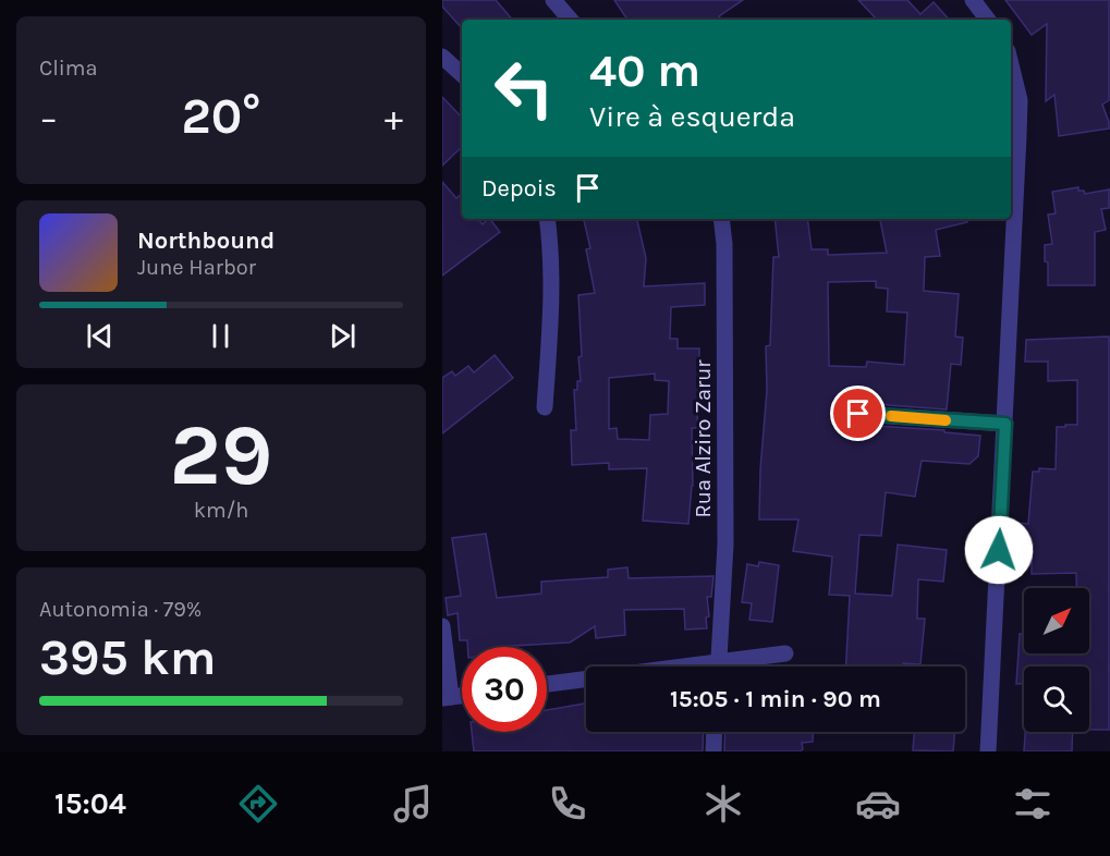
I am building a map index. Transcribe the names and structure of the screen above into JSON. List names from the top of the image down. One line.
{"streets":{"street":["Rua Alziro Zarur"]},"north":"top right","page":{"tile":["Clima",["29","km/h"],["Autonomia · 79%","395 km"]],"turn":["40 m","Vire à esquerda"],"heat":["−","20°","+"],"then":"Depois","song":["Northbound","June Harbor"],"limit":"30","trip":"15:05 · 1 min · 90 m","tabs":"15:04"}}
